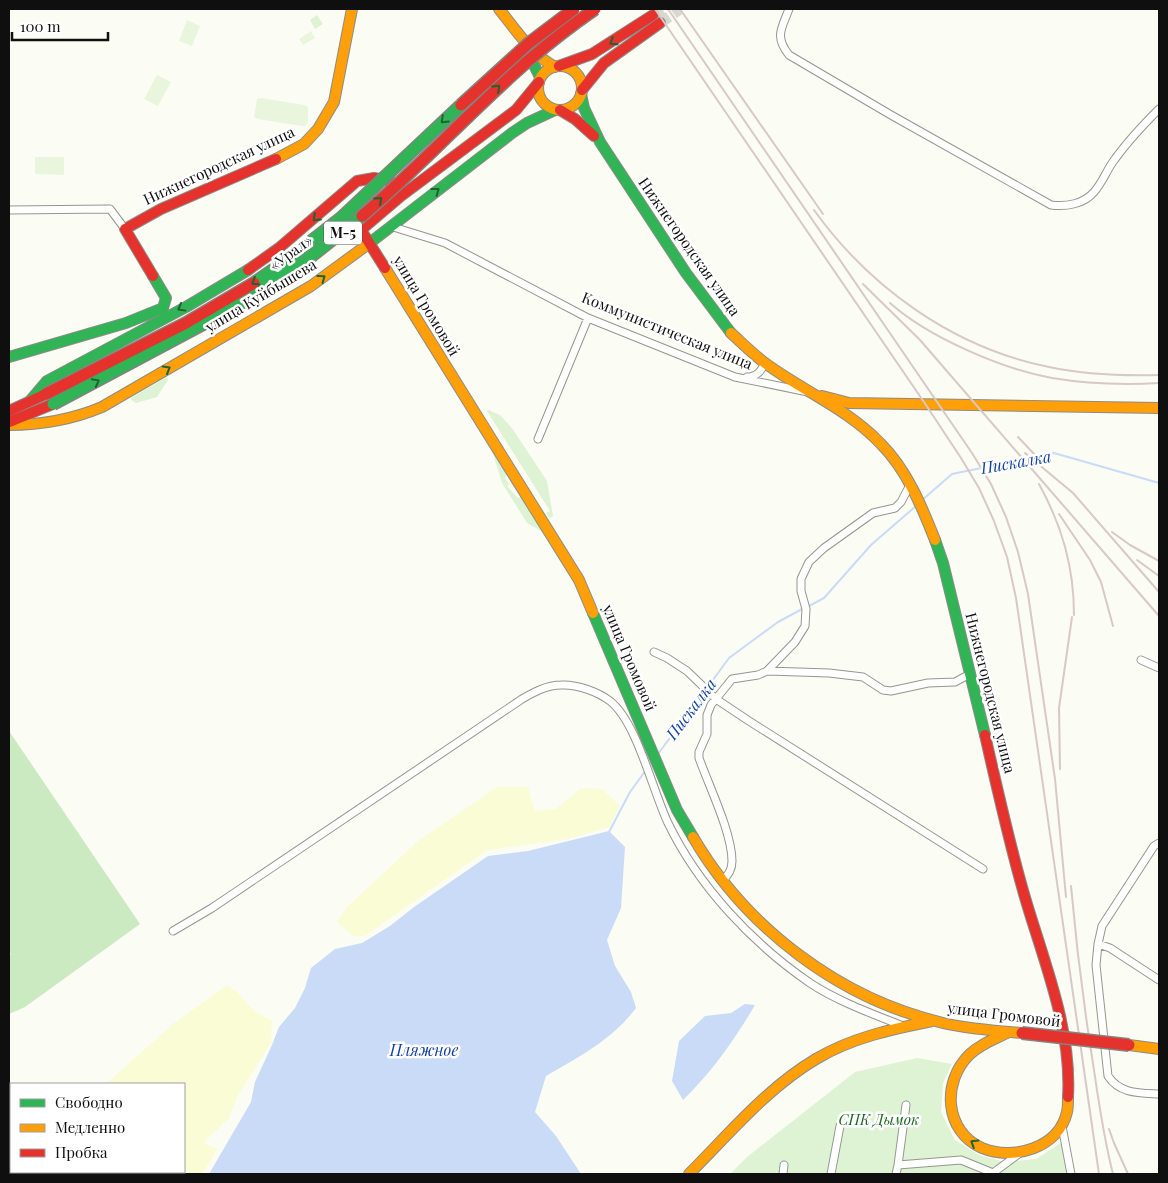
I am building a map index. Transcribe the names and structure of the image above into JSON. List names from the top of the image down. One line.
{"streets":{"main road":["Нижнегородская улица","М-5","«Урал»","улица Куйбышева","улица Громовой","Коммунистическая улица"]},"crossings":[["Нижнегородская улица","улица Куйбышева"],["Нижнегородская улица","улица Громовой"],["Нижнегородская улица","Коммунистическая улица"],["М-5","«Урал»"],["М-5","улица Куйбышева"],["«Урал»","улица Куйбышева"],["улица Куйбышева","улица Громовой"],["улица Куйбышева","Коммунистическая улица"]],"water":["Пискалка","Пляжное"],"parks":["СПК Дымок"],"legend":["Свободно","Медленно","Пробка"],"scale_bar":"100 m"}
